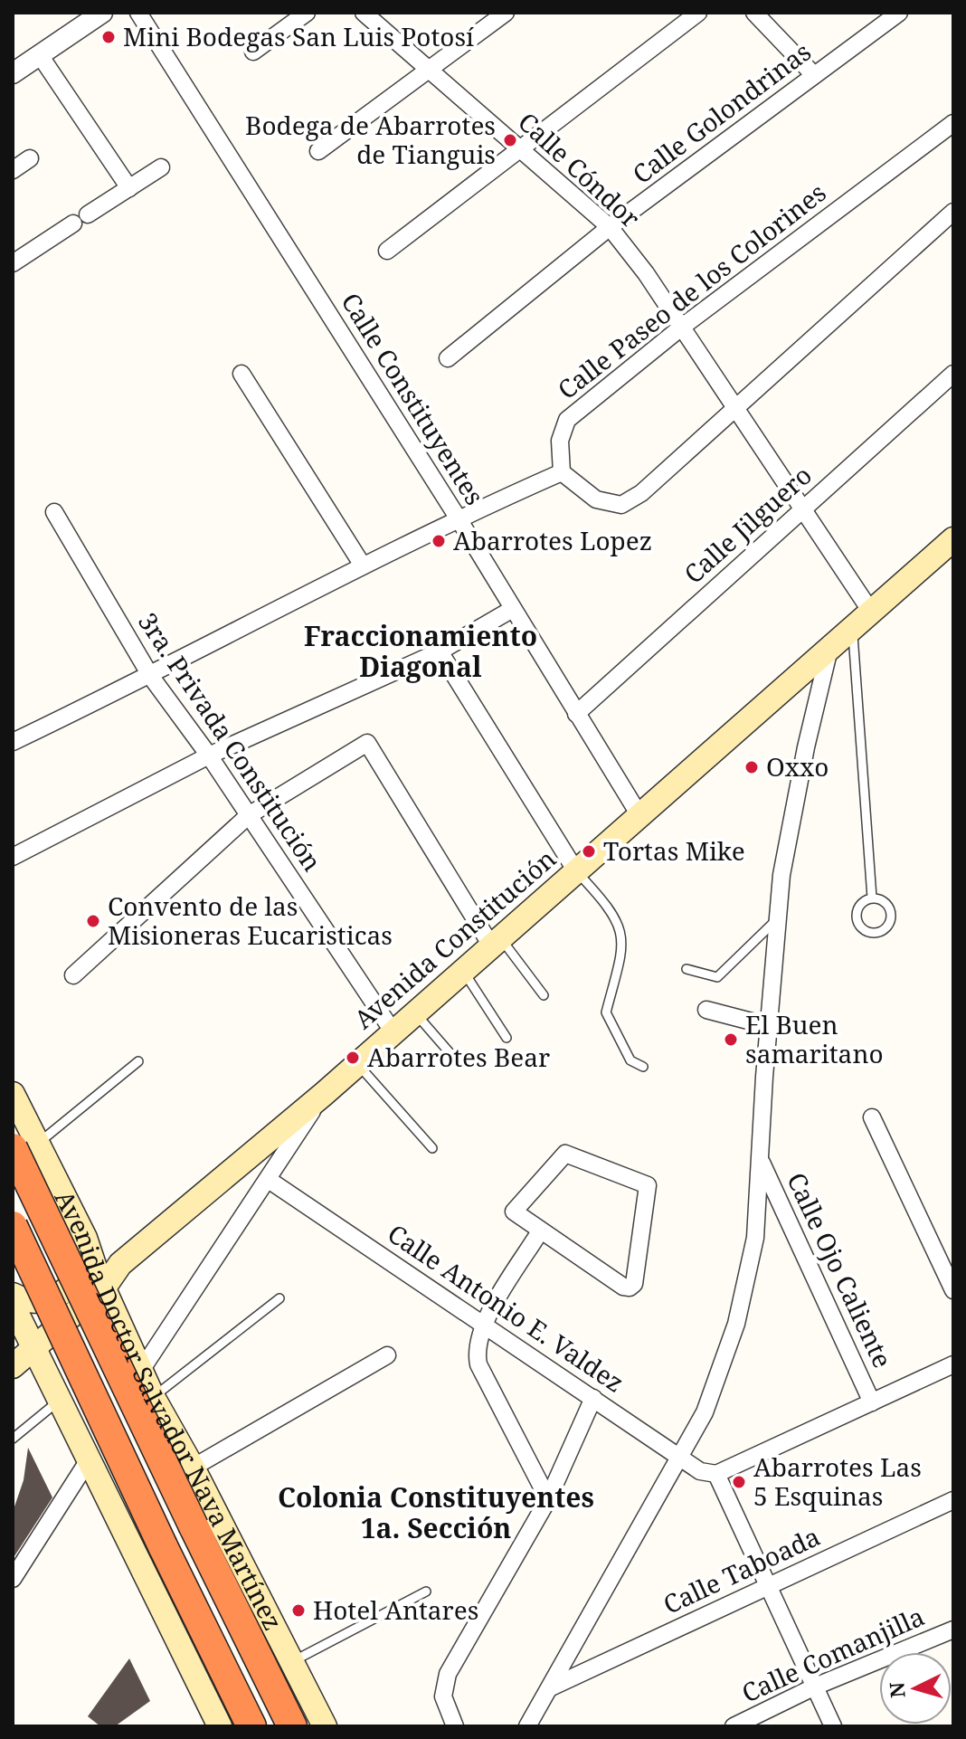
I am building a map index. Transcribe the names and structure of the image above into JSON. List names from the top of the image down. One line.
{"streets":{"highway":["Avenida Doctor Salvador Nava Martínez"],"main road":["Avenida Constitución"],"street":["Calle Golondrinas","Calle Cóndor","Calle Paseo de los Colorines","Calle Constituyentes","Calle Jilguero","3ra. Privada Constitución","Calle Ojo Caliente","Calle Antonio E. Valdez","Calle Taboada","Calle Comanjilla"]},"crossings":[["Calle Golondrinas","Calle Cóndor"],["Calle Cóndor","Calle Paseo de los Colorines"],["Calle Cóndor","Calle Jilguero"],["Calle Cóndor","Avenida Constitución"],["Calle Constituyentes","Calle Jilguero"],["Calle Constituyentes","Avenida Constitución"],["3ra. Privada Constitución","Avenida Constitución"],["Avenida Constitución","Avenida Doctor Salvador Nava Martínez"]],"districts":["Fraccionamiento Diagonal","Colonia Constituyentes 1a. Sección"],"places":["Mini Bodegas San Luis Potosí","Bodega de Abarrotes de Tianguis","Abarrotes Lopez","Oxxo","Tortas Mike","Convento de las Misioneras Eucaristicas","El Buen samaritano","Abarrotes Bear","Abarrotes Las 5 Esquinas","Hotel Antares"],"north":"left"}
